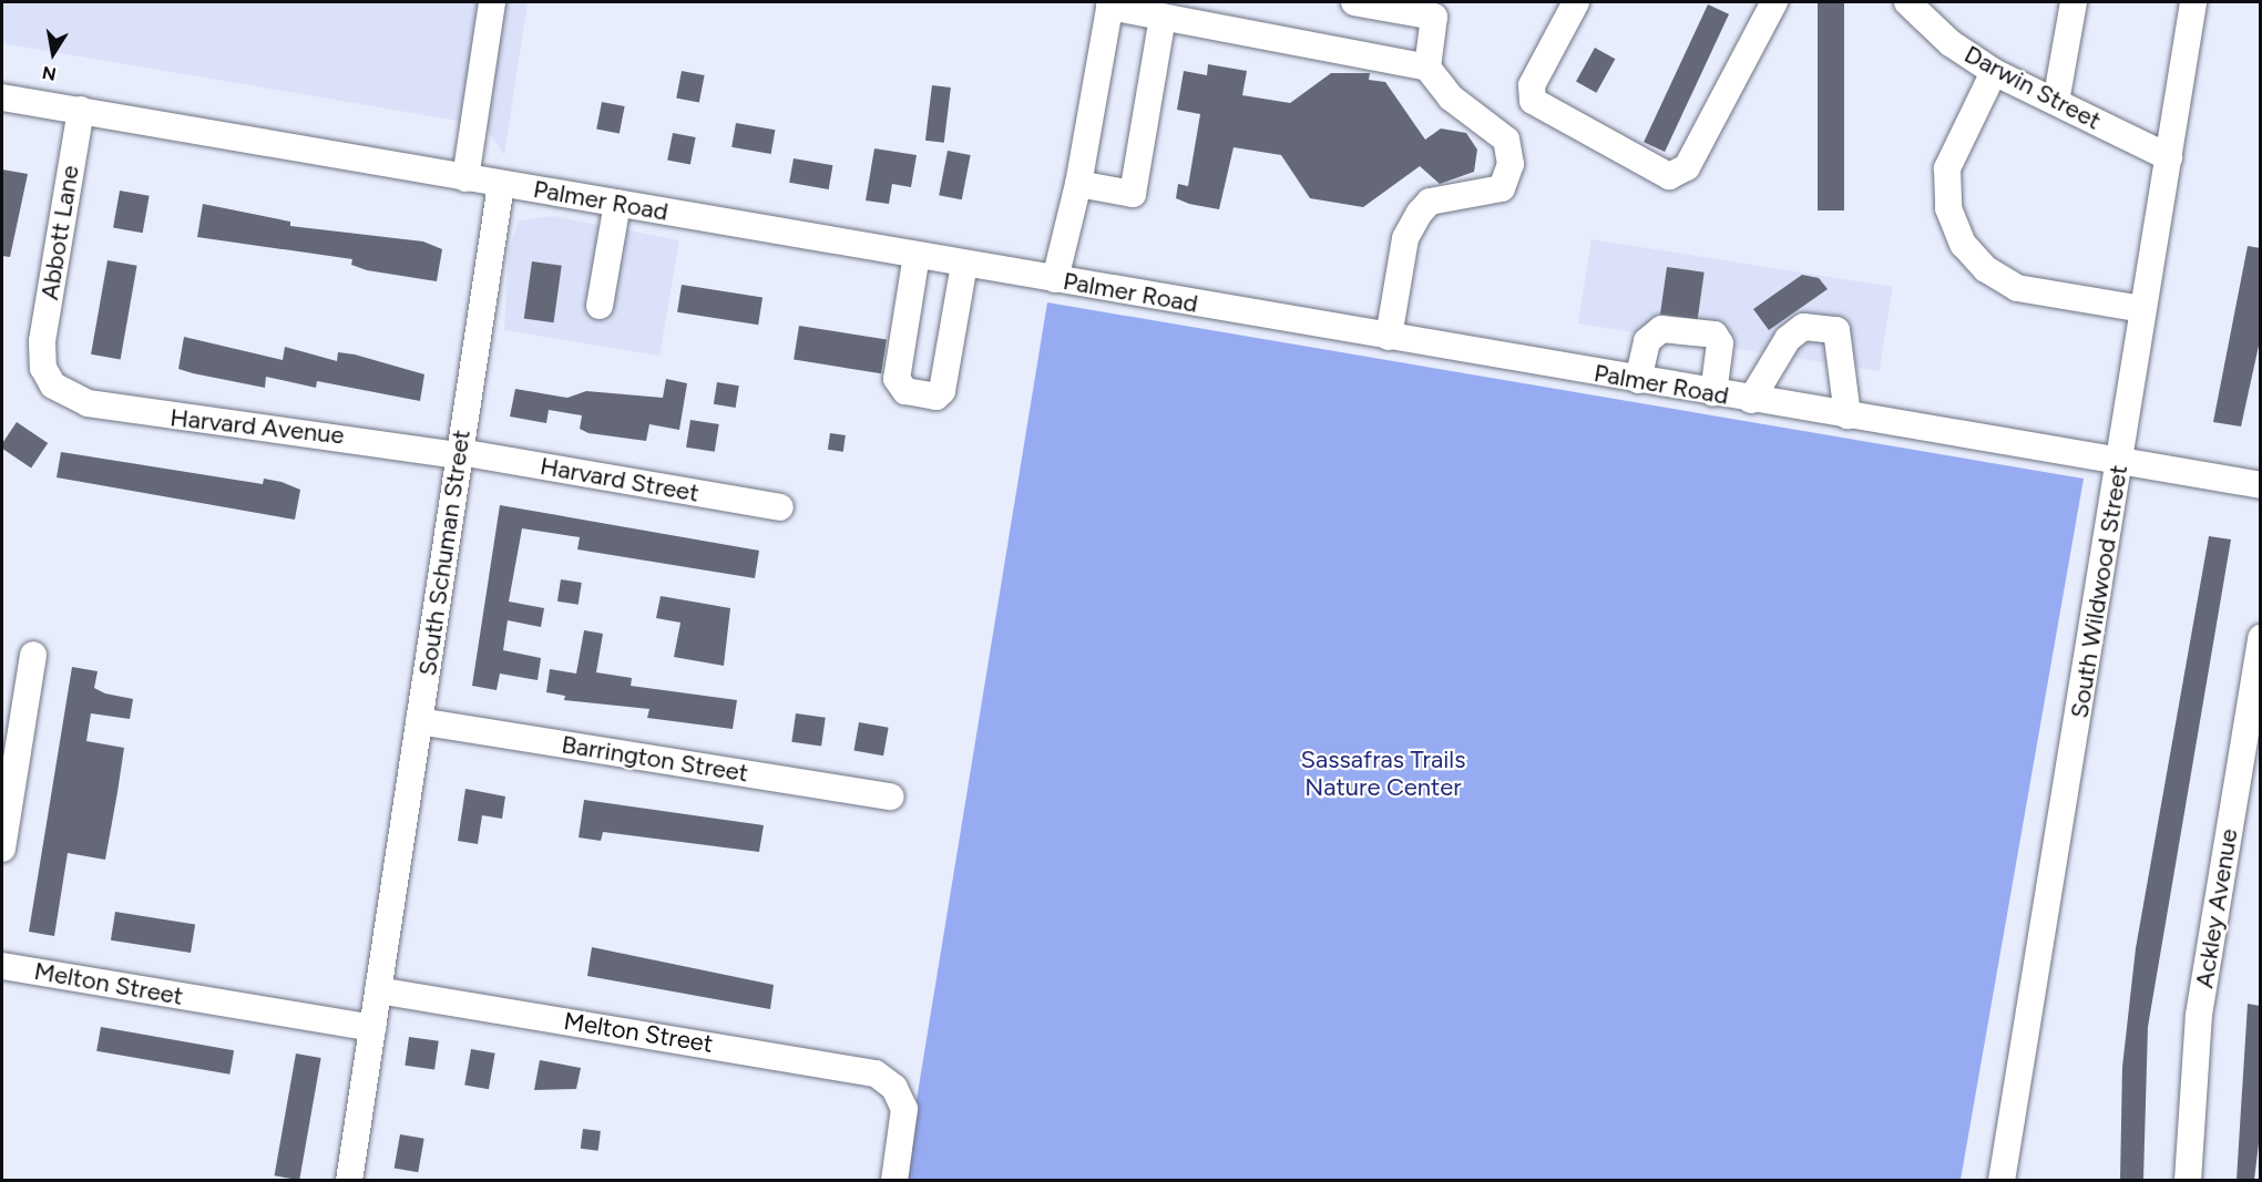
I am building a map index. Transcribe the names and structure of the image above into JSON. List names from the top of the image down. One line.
{"streets":{"street":["Darwin Street","Palmer Road","Abbott Lane","Harvard Avenue","Harvard Street","South Schuman Street","South Wildwood Street","Barrington Street","Ackley Avenue","Melton Street"]},"crossings":[["Darwin Street","South Wildwood Street"],["Palmer Road","Abbott Lane"],["Palmer Road","South Schuman Street"],["Palmer Road","South Wildwood Street"],["Abbott Lane","Harvard Avenue"],["Harvard Avenue","Harvard Street"],["Harvard Avenue","South Schuman Street"],["Harvard Street","South Schuman Street"],["South Schuman Street","Barrington Street"],["South Schuman Street","Melton Street"]],"parks":["Sassafras Trails Nature Center"],"north":"bottom"}
